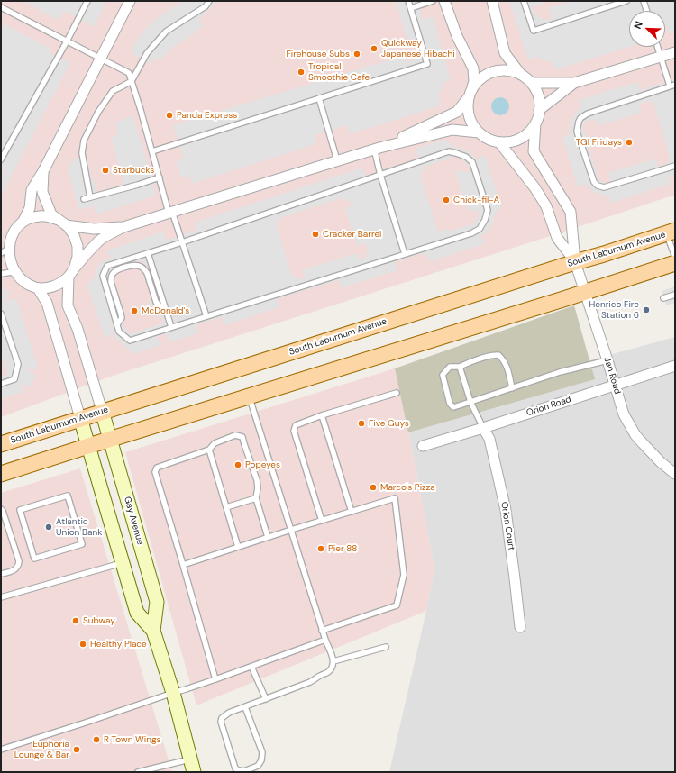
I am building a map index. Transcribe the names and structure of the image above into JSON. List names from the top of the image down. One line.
{"streets":{"main road":["South Laburnum Avenue"],"street":["Jan Road","Orion Road","Gay Avenue","Orion Court"]},"crossings":[["South Laburnum Avenue","Jan Road"],["South Laburnum Avenue","Gay Avenue"],["Jan Road","Orion Road"],["Orion Road","Orion Court"]],"places":["Quickway Japanese Hibachi","Firehouse Subs","Tropical Smoothie Cafe","Panda Express","TGI Fridays","Starbucks","Chick-fil-A","Cracker Barrel","Henrico Fire Station 6","McDonald's","Five Guys","Popeyes","Marco's Pizza","Atlantic Union Bank","Pier 88","Subway","Healthy Place","R Town Wings","Euphoria Lounge & Bar"],"north":"top left"}
